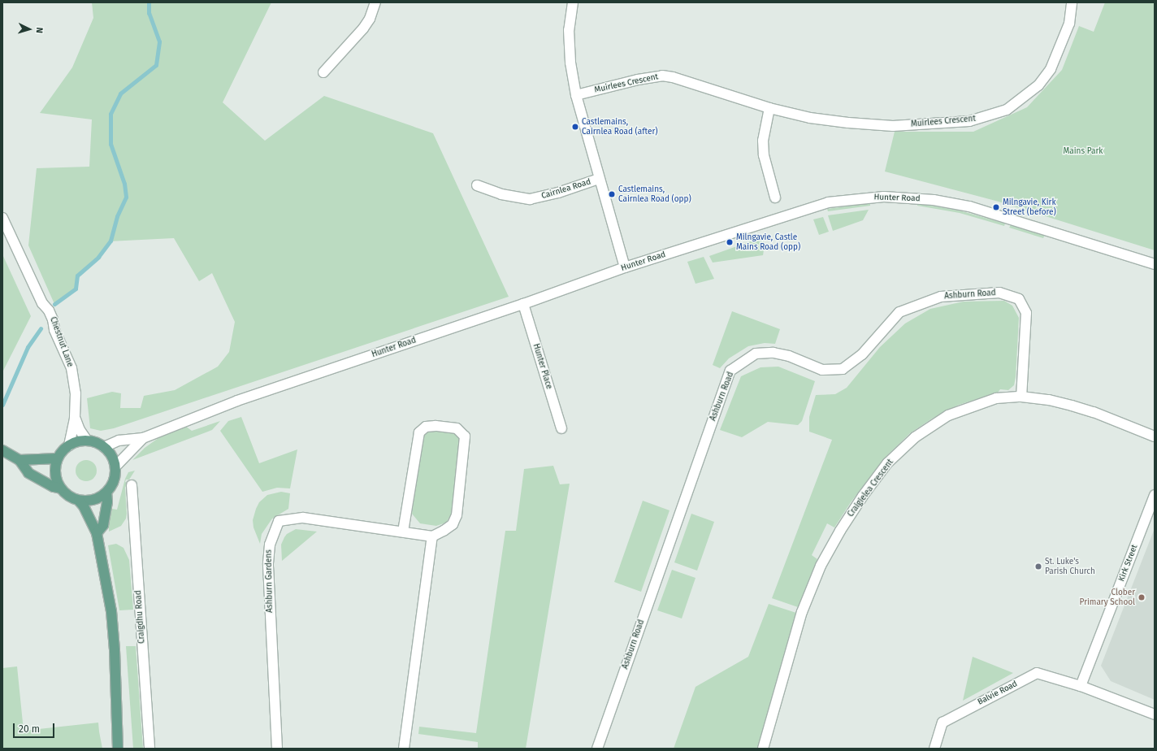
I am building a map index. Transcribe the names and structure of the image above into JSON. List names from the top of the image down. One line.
{"streets":{"street":["Muirlees Crescent","Cairnlea Road","Hunter Road","Ashburn Road","Chestnut Lane","Hunter Place","Craigielea Crescent","Kirk Street","Ashburn Gardens","Craigdhu Road","Balvie Road"]},"crossings":[["Hunter Road","Chestnut Lane"],["Hunter Road","Hunter Place"],["Ashburn Road","Craigielea Crescent"],["Kirk Street","Balvie Road"]],"parks":["Mains Park"],"places":["Castlemains, Cairnlea Road (after)","Castlemains, Cairnlea Road (opp)","Milngavie, Kirk Street (before)","Milngavie, Castle Mains Road (opp)","St. Luke's Parish Church","Clober Primary School"],"scale_bar":"20 m","north":"right"}
